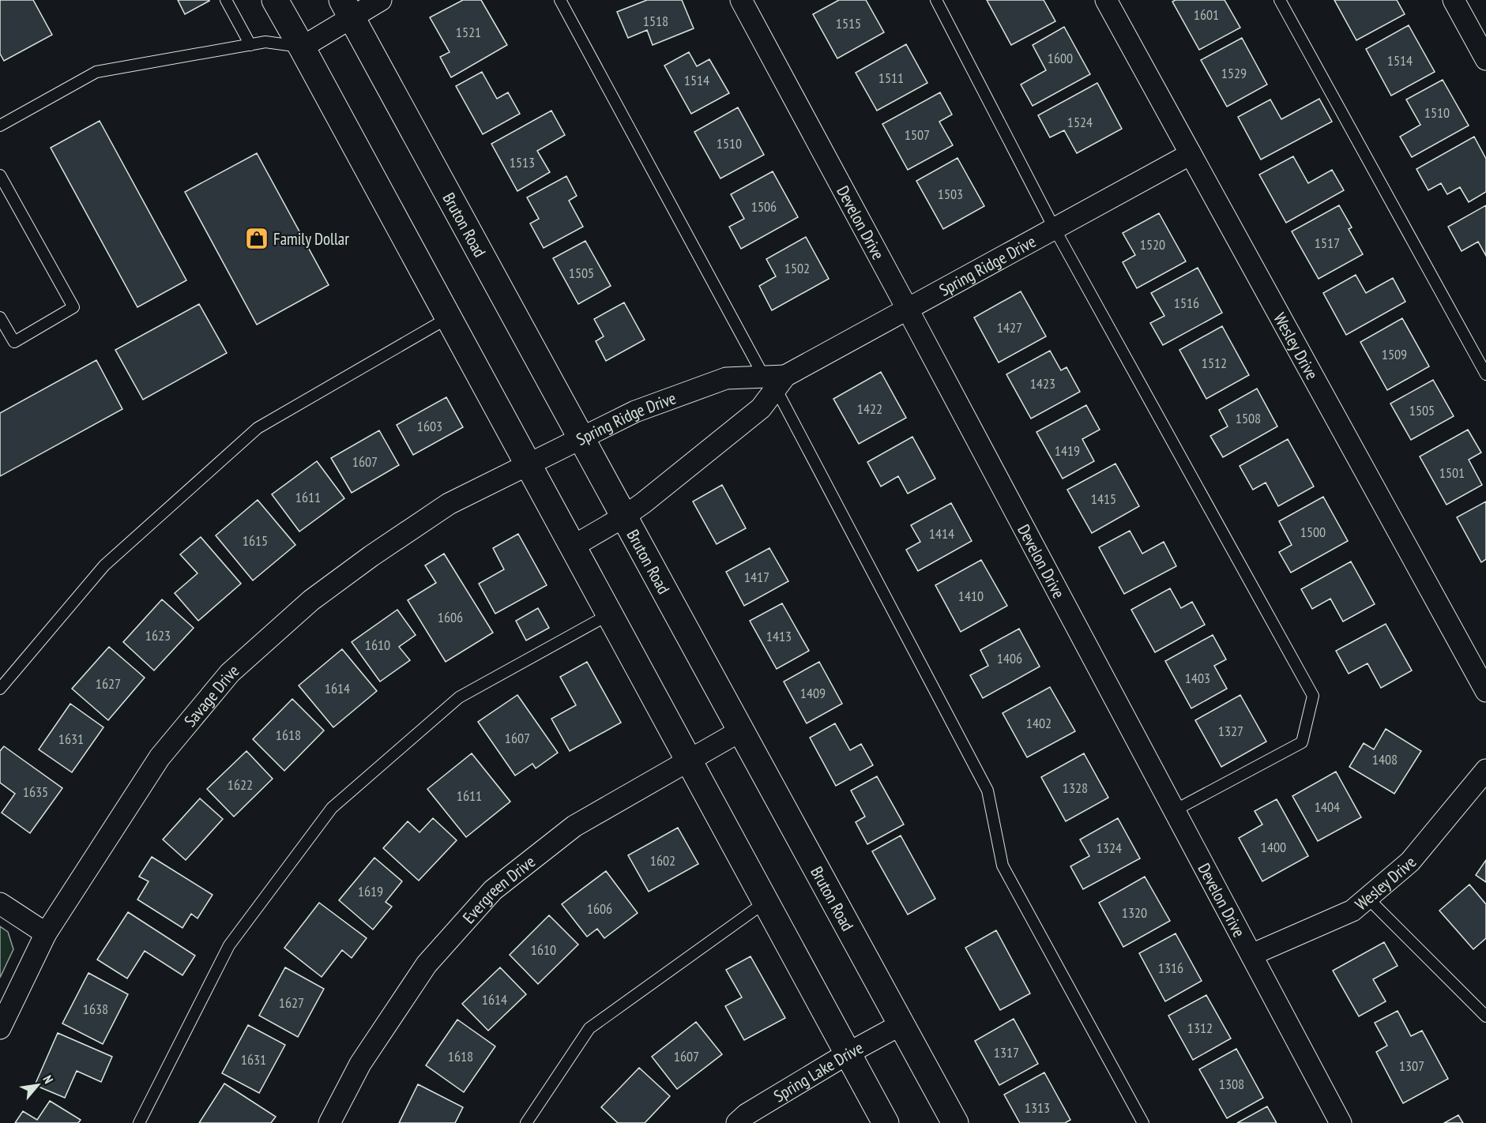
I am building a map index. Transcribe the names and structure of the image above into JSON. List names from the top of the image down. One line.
{"streets":{"main road":["Bruton Road"],"street":["Develon Drive","Spring Ridge Drive","Wesley Drive","Savage Drive","Evergreen Drive","Spring Lake Drive"]},"crossings":[["Develon Drive","Spring Ridge Drive"],["Develon Drive","Wesley Drive"],["Bruton Road","Spring Ridge Drive"],["Bruton Road","Evergreen Drive"],["Bruton Road","Spring Lake Drive"],["Spring Ridge Drive","Wesley Drive"],["Spring Ridge Drive","Savage Drive"]],"places":{"shop":["Family Dollar"]},"house_numbers":["1601","1518","1515","1521","1600","1514","1529","1511","1514","1510","1524","1507","1510","1513","1503","1506","1517","1520","1502","1505","1516","1427","1509","1512","1423","1422","1505","1508","1603","1419","1607","1501","1611","1415","1500","1414","1615","1417","1410","1606","1623","1413","1610","1406","1403","1627","1614","1409","1402","1327","1618","1607","1631","1408","1622","1328","1635","1611","1404","1400","1324","1602","1619","1606","1320","1610","1316","1614","1627","1638","1312","1317","1618","1607","1631","1307","1308","1313"],"north":"top right"}
